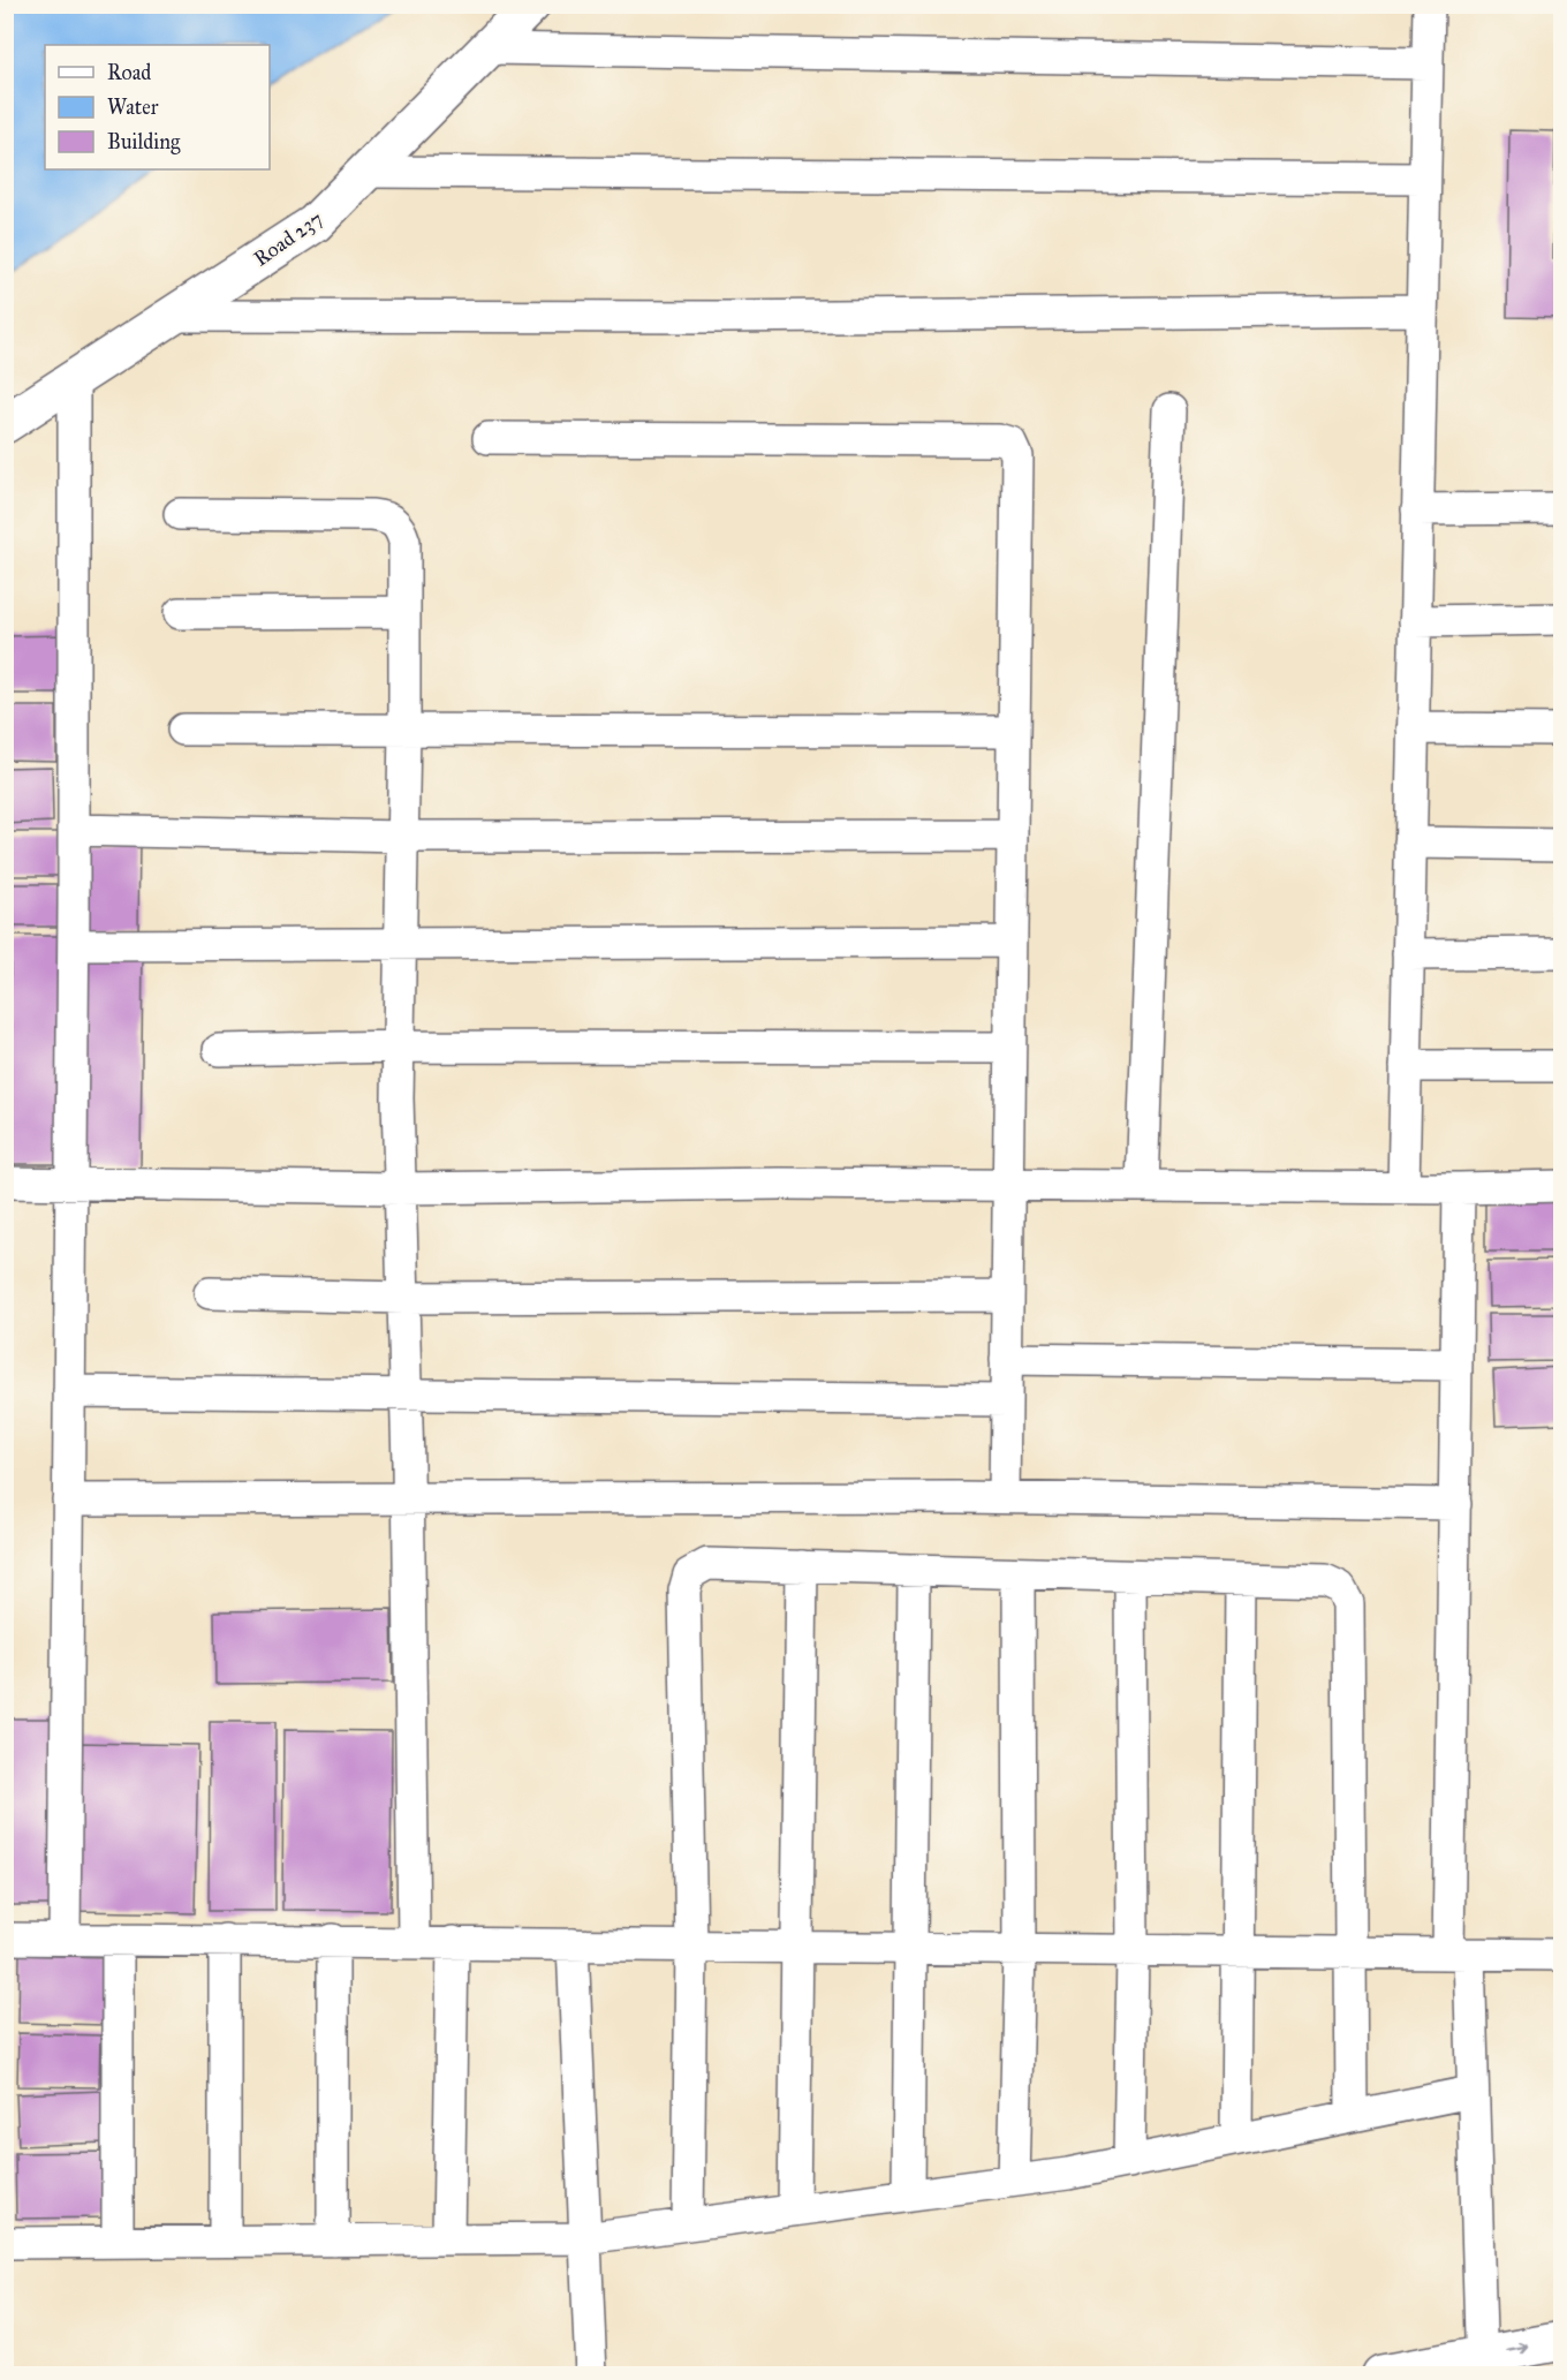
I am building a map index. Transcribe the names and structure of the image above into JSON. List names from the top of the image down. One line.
{"streets":{"street":["Road 237"]},"legend":["Road","Water","Building"]}
